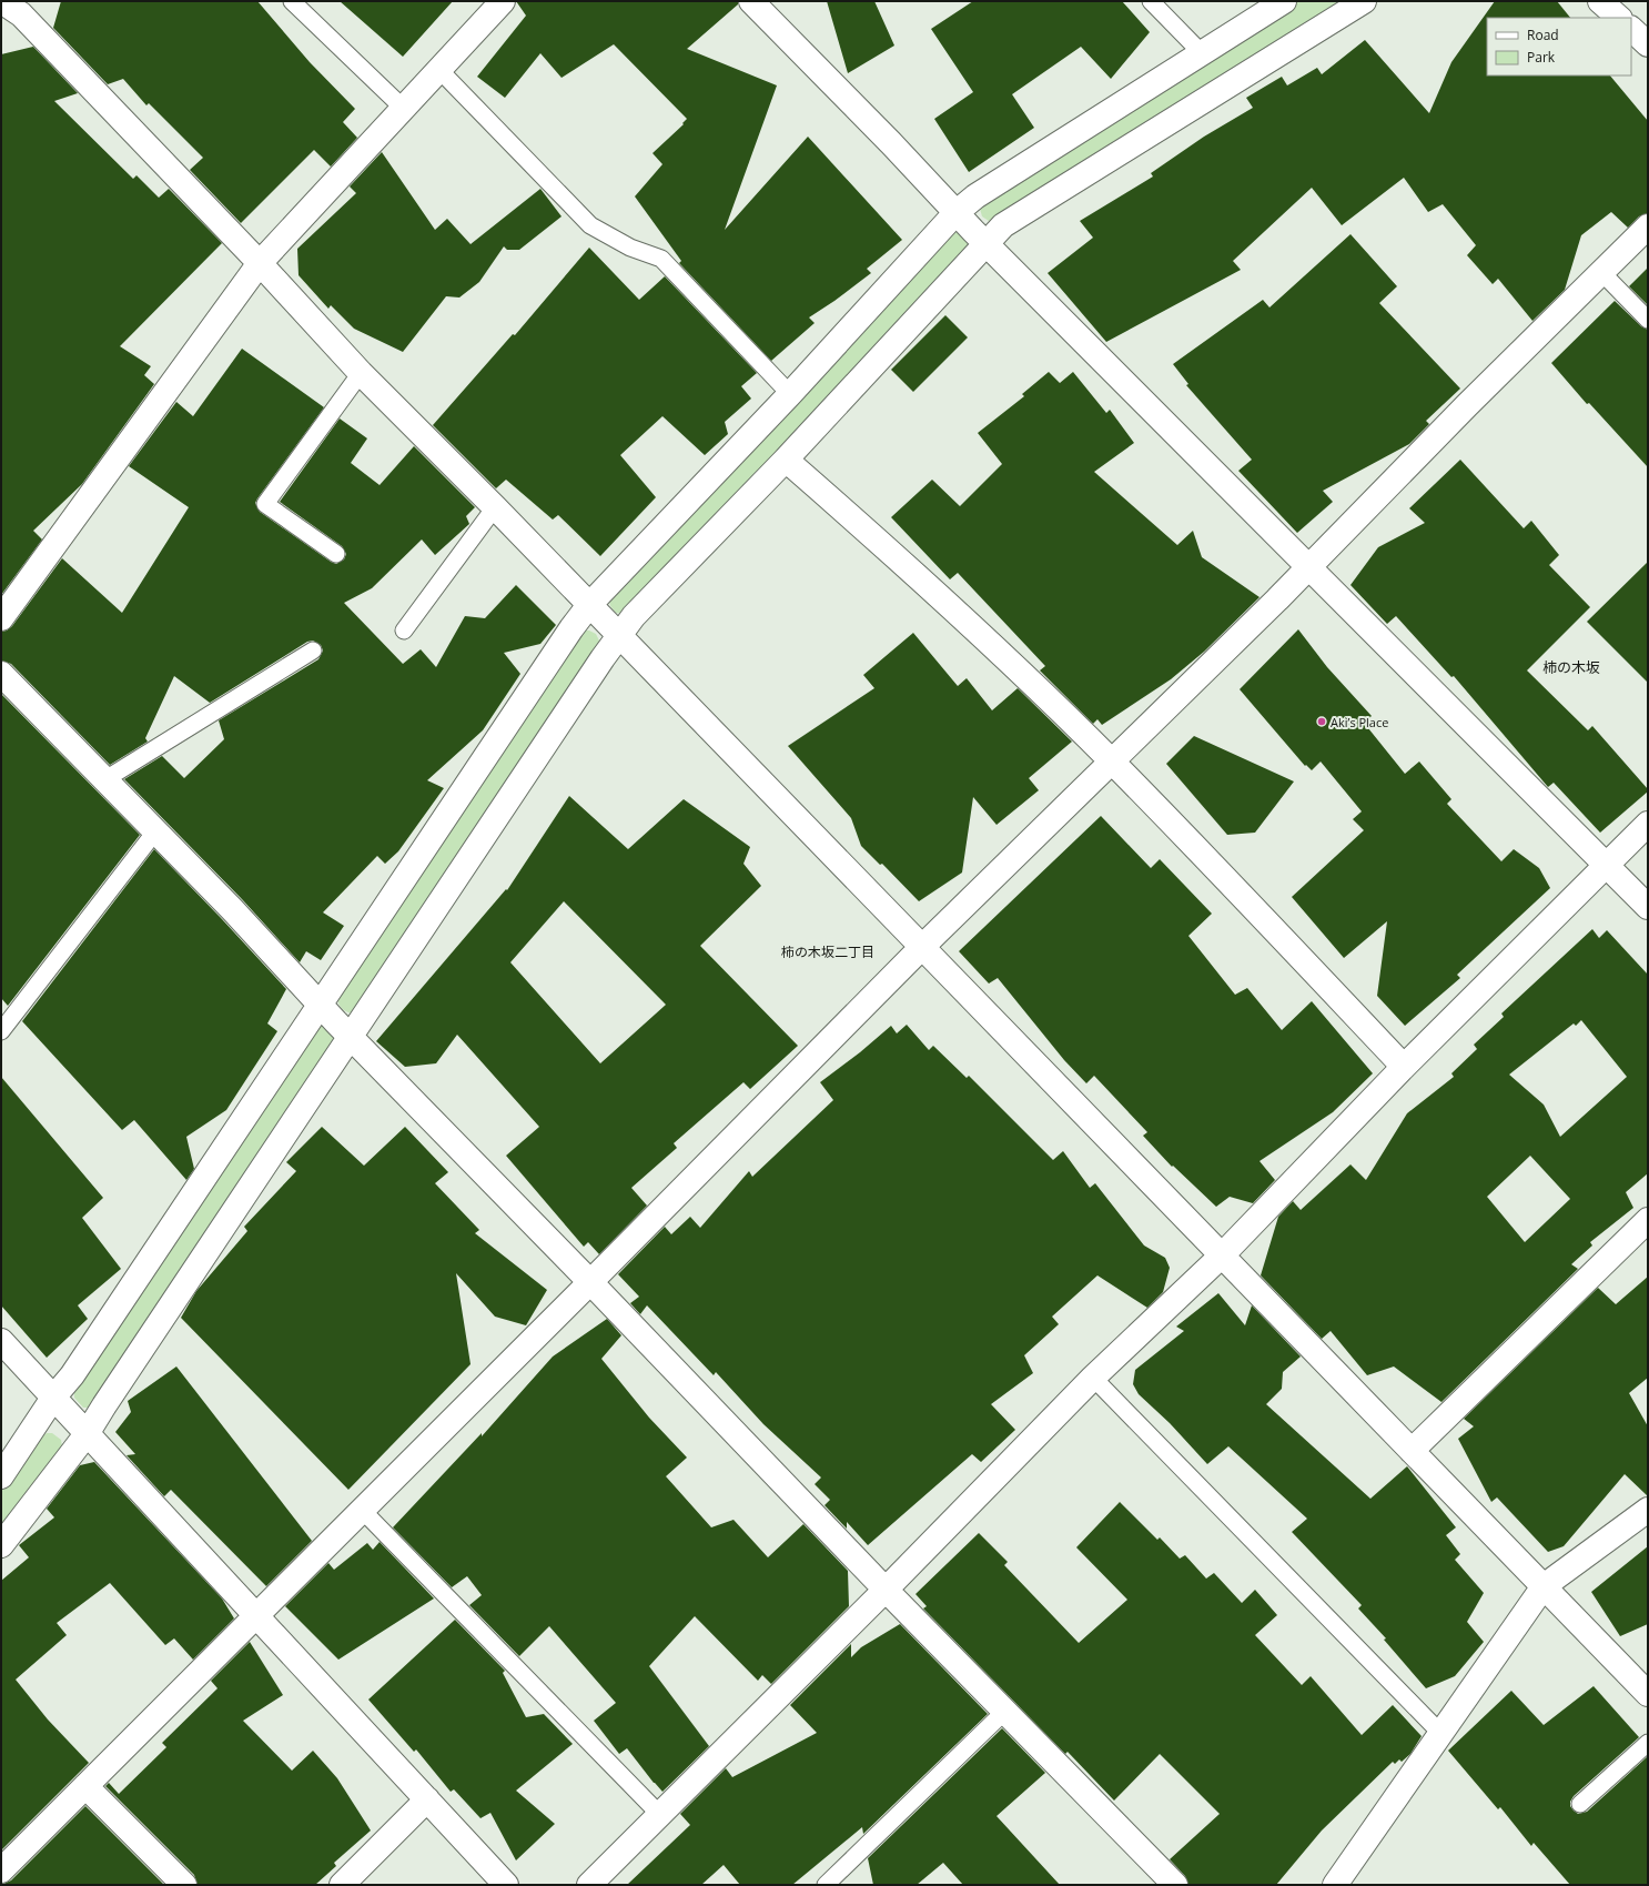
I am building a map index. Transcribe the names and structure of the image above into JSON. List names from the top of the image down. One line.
{"districts":["柿の木坂","柿の木坂二丁目"],"places":["Aki’s Place"],"legend":["Road","Park"]}
